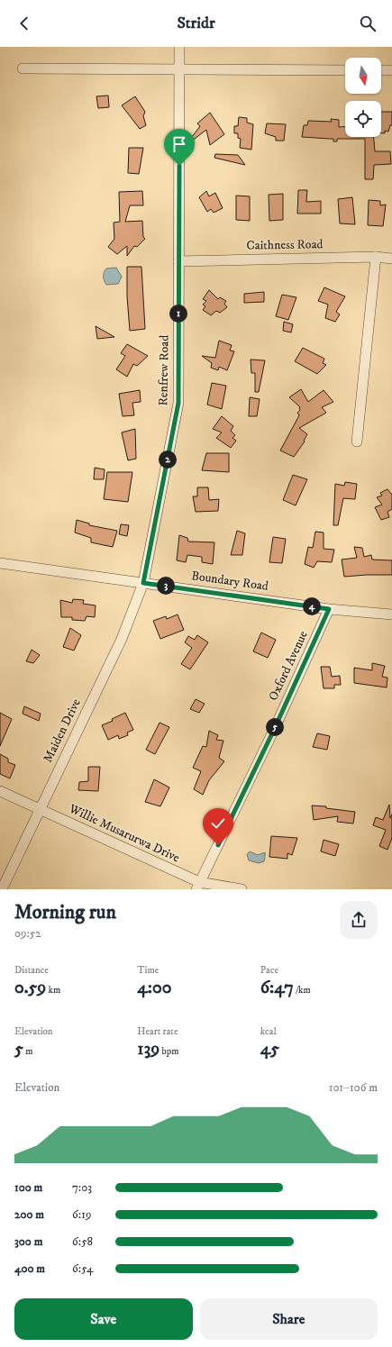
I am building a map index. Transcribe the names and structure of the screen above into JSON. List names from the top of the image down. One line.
{"streets":{"street":["Caithness Road","Renfrew Road","Boundary Road","Oxford Avenue","Maiden Drive","Willie Musarurwa Drive"]},"crossings":[["Caithness Road","Renfrew Road"],["Renfrew Road","Boundary Road"],["Renfrew Road","Maiden Drive"],["Boundary Road","Oxford Avenue"],["Boundary Road","Maiden Drive"],["Oxford Avenue","Willie Musarurwa Drive"],["Maiden Drive","Willie Musarurwa Drive"]],"north":"bottom","page":{"header":"Stridr","pins":["1","2","3","4","5"],"heading":["Morning run","09:52"],"stats":[["Distance","0.59 km"],["Time","4:00"],["Pace","6:47 /km"],["Elevation","5 m"],["Heart rate","139 bpm"],["kcal","45"]],"chart":["Elevation","101–106 m"],"list":[{"name":"100 m","note":"7:03"},{"name":"200 m","note":"6:19"},{"name":"300 m","note":"6:58"},{"name":"400 m","note":"6:54"}],"buttons":["Save","Share"]}}
